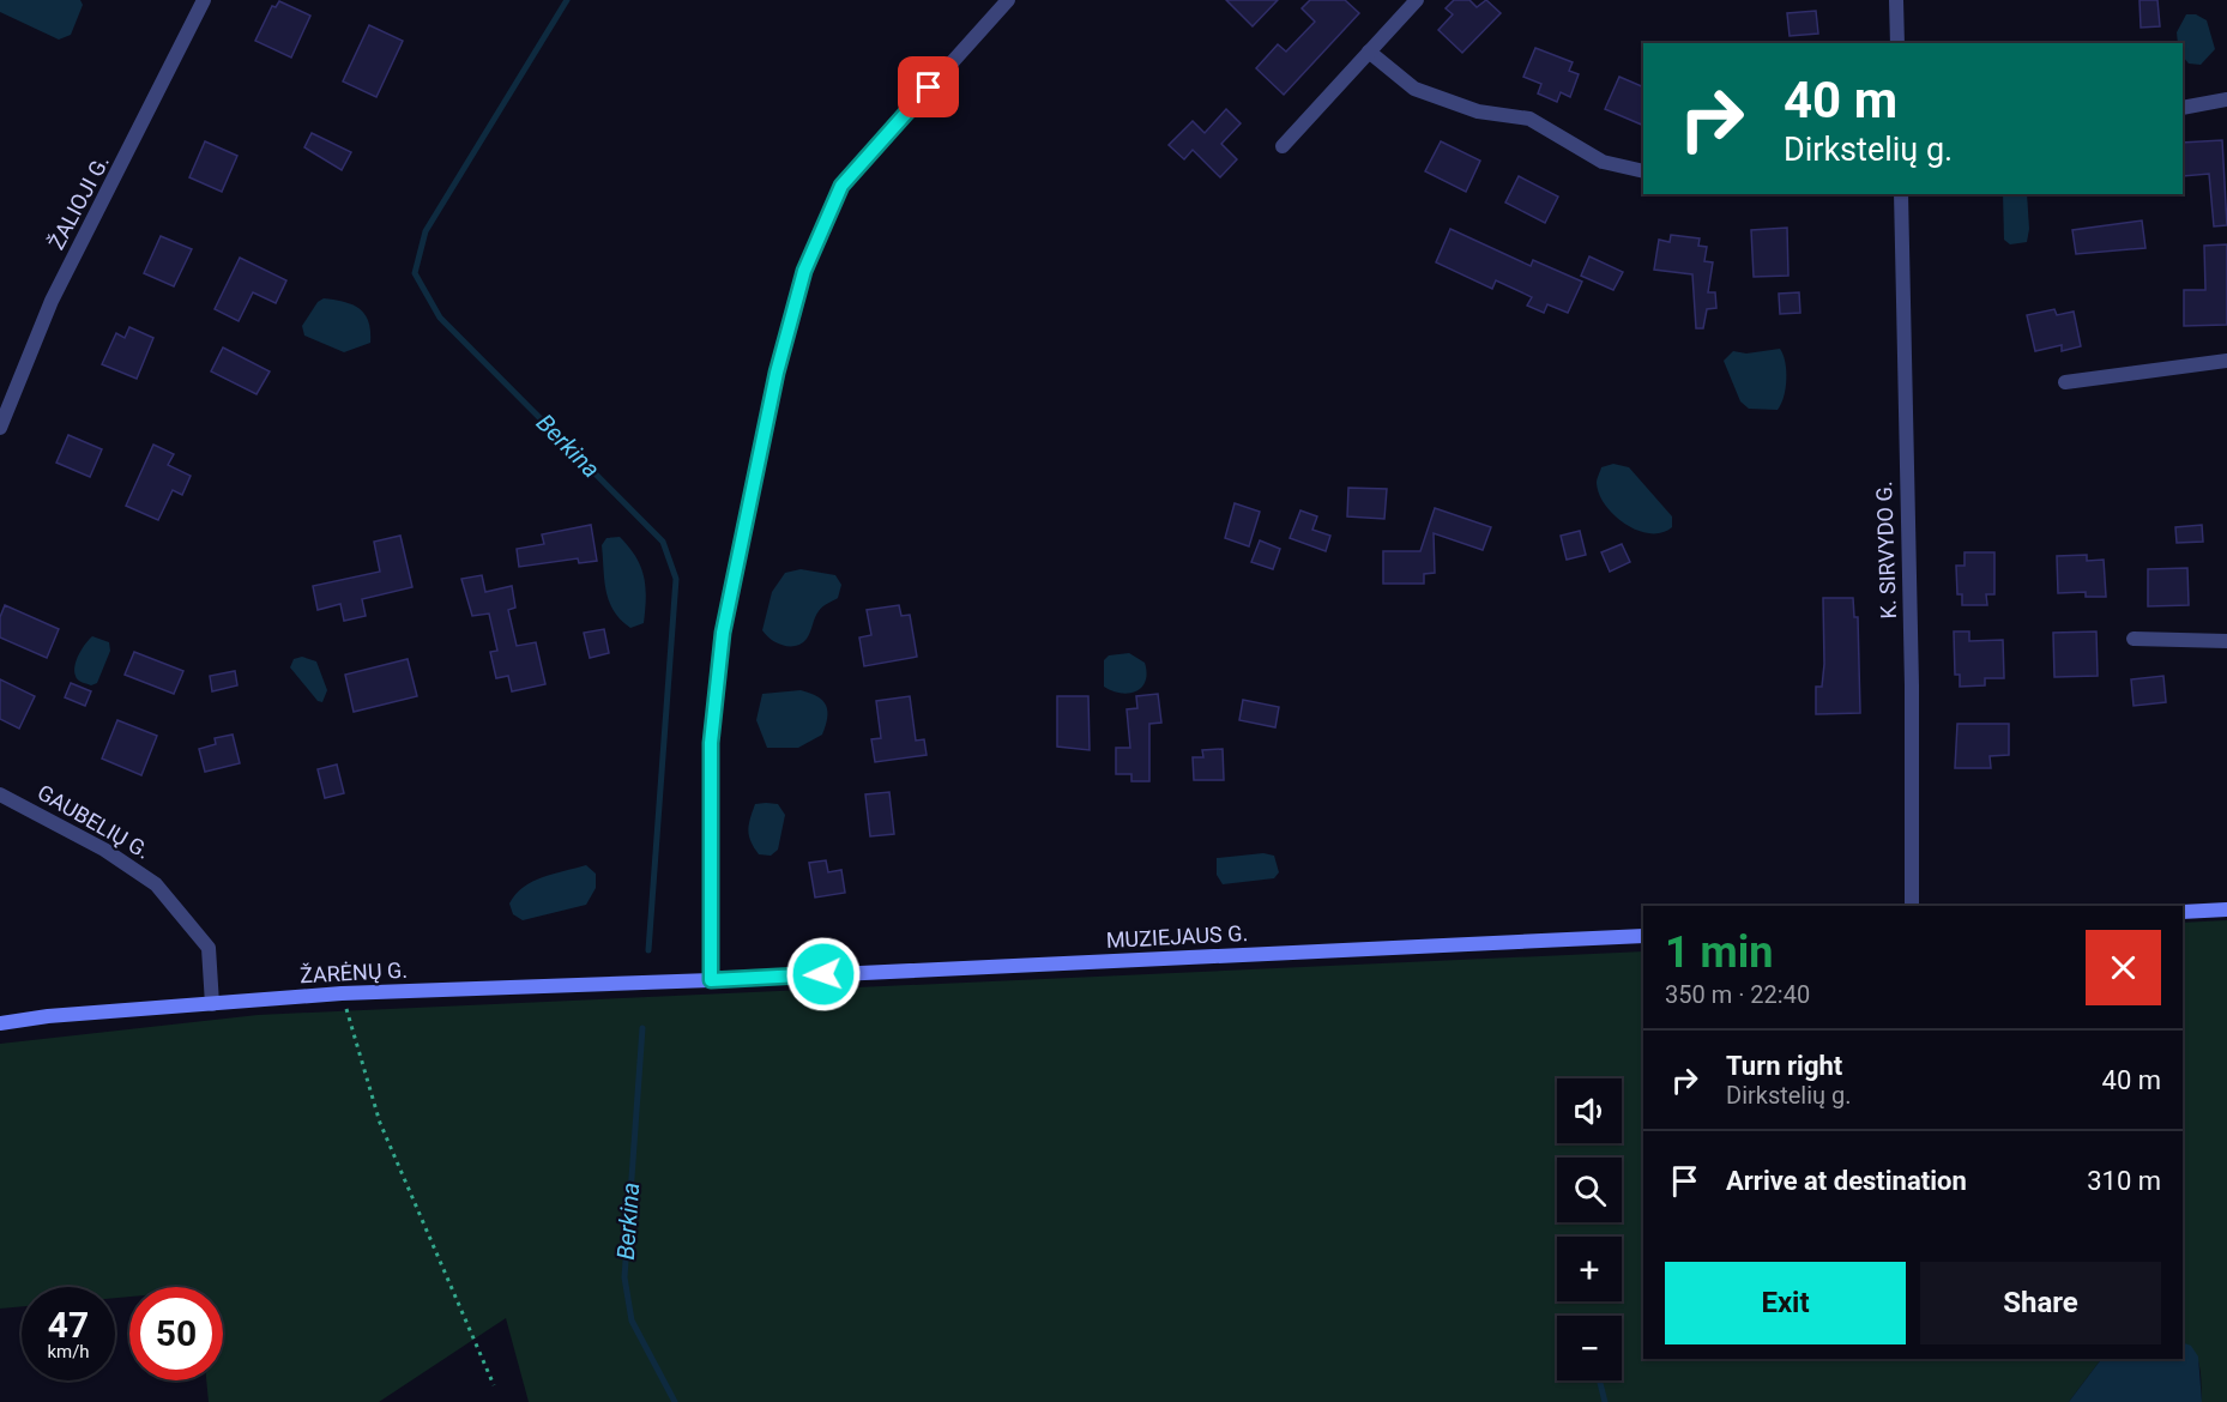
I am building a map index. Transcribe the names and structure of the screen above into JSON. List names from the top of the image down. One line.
{"streets":{"main road":["MUZIEJAUS G.","ŽARĖNŲ G."],"street":["ŽALIOJI G.","K. SIRVYDO G.","GAUBELIŲ G."]},"crossings":[["GAUBELIŲ G.","ŽARĖNŲ G."],["MUZIEJAUS G.","ŽARĖNŲ G."]],"water":["Berkina"],"page":{"turn":["40 m","Dirkstelių g."],"heading":["1 min","350 m · 22:40"],"list":[{"name":"Turn right","note":"Dirkstelių g.","value":"40 m"},{"name":"Arrive at destination","value":"310 m"}],"map_buttons":["+","−"],"buttons":["Exit","Share"],"speed":"47 km/h","limit":"50"}}
